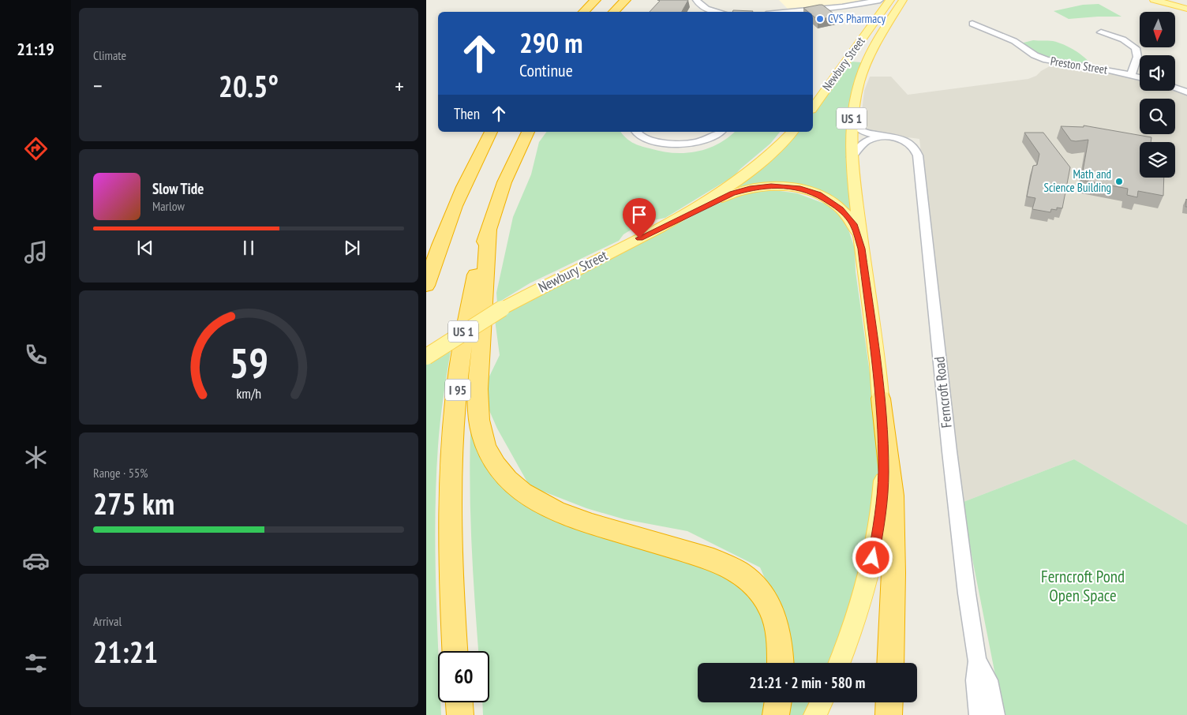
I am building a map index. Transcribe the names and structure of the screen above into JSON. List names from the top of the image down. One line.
{"streets":{"highway":["I 95"],"main road":["Newbury Street","US 1"],"street":["Preston Street","Ferncroft Road"]},"crossings":[["Newbury Street","Ferncroft Road"]],"parks":["Ferncroft Pond Open Space"],"places":["CVS Pharmacy","Math and Science Building"],"north":"bottom","page":{"tabs":"21:19","tile":["Climate",["Range · 55%","275 km"],["Arrival","21:21"]],"turn":["290 m","Continue"],"heat":["−","20.5°","+"],"then":"Then","song":["Slow Tide","Marlow"],"limit":"60","trip":"21:21 · 2 min · 580 m","gauge":["59","km/h"]}}
